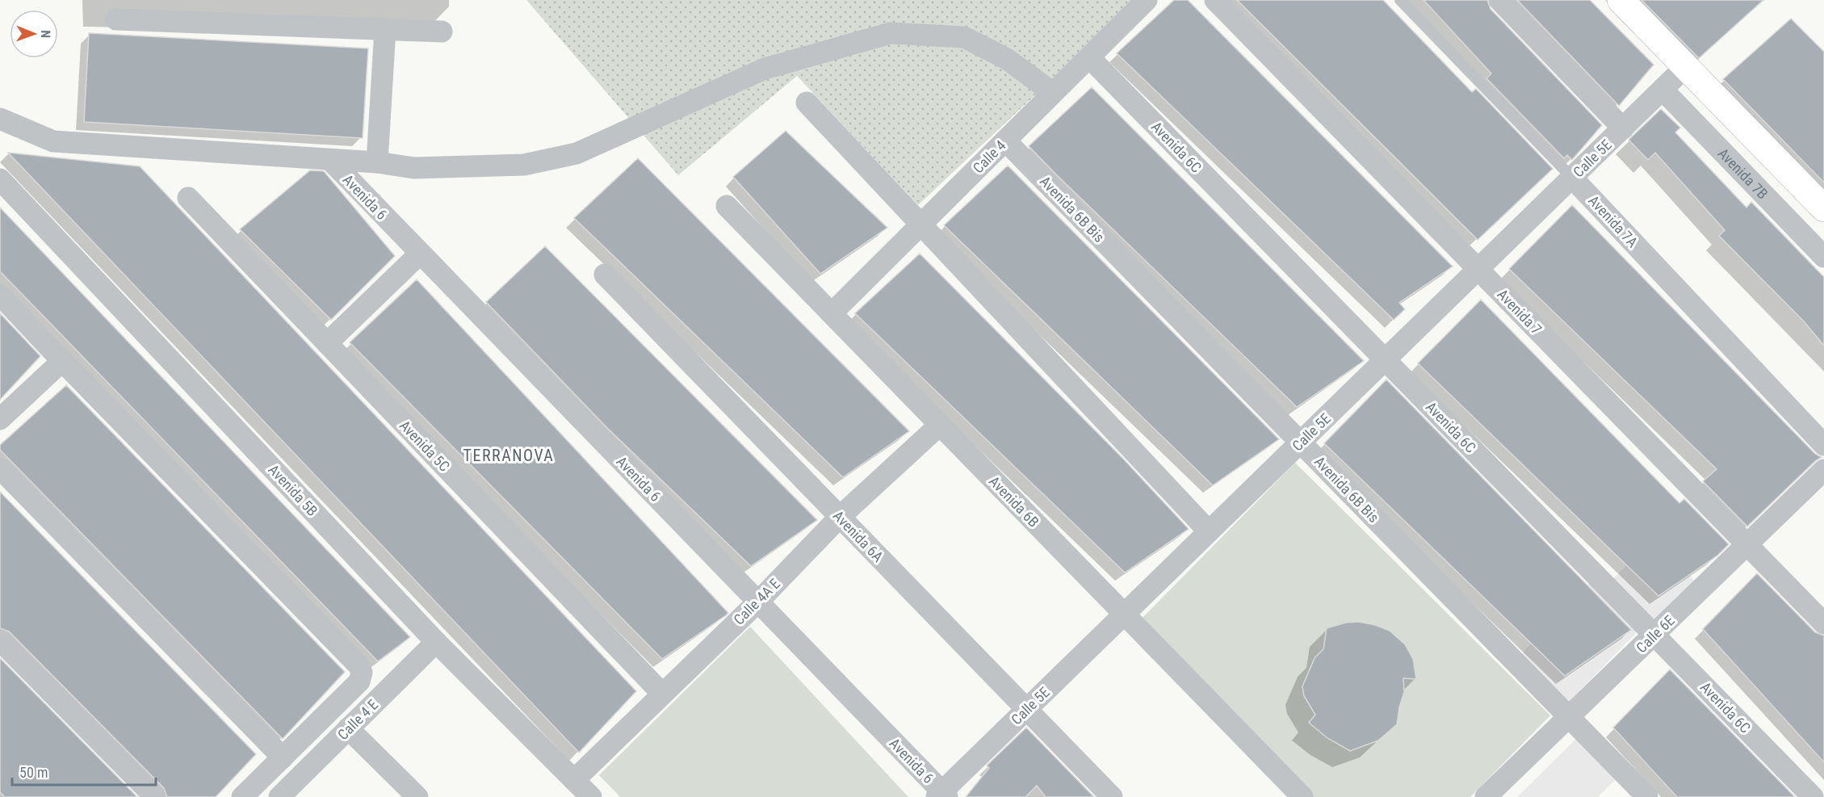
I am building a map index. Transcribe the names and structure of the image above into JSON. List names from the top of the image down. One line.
{"streets":{"street":["Avenida 6C","Calle 4","Calle 5E","Avenida 7B","Avenida 6","Avenida 6B Bis","Avenida 7A","Avenida 7","Avenida 5C","Avenida 5B","Avenida 6B","Avenida 6A","Calle 4A E","Calle 6E","Calle 4 E"]},"crossings":[["Avenida 6C","Calle 4"],["Avenida 6C","Calle 5E"],["Avenida 6C","Calle 6E"],["Calle 4","Avenida 6B Bis"],["Calle 4","Avenida 6B"],["Calle 5E","Avenida 7B"],["Calle 5E","Avenida 6"],["Calle 5E","Avenida 6B Bis"],["Calle 5E","Avenida 7A"],["Calle 5E","Avenida 7"],["Calle 5E","Avenida 6B"],["Calle 5E","Avenida 6A"],["Avenida 6","Calle 4A E"],["Avenida 6B Bis","Calle 6E"],["Avenida 7","Calle 6E"],["Avenida 5C","Calle 4A E"],["Avenida 5B","Calle 4A E"],["Avenida 5B","Calle 4 E"],["Avenida 6B","Calle 4A E"],["Avenida 6A","Calle 4A E"]],"districts":["TERRANOVA"],"scale_bar":"50 m","north":"right"}
